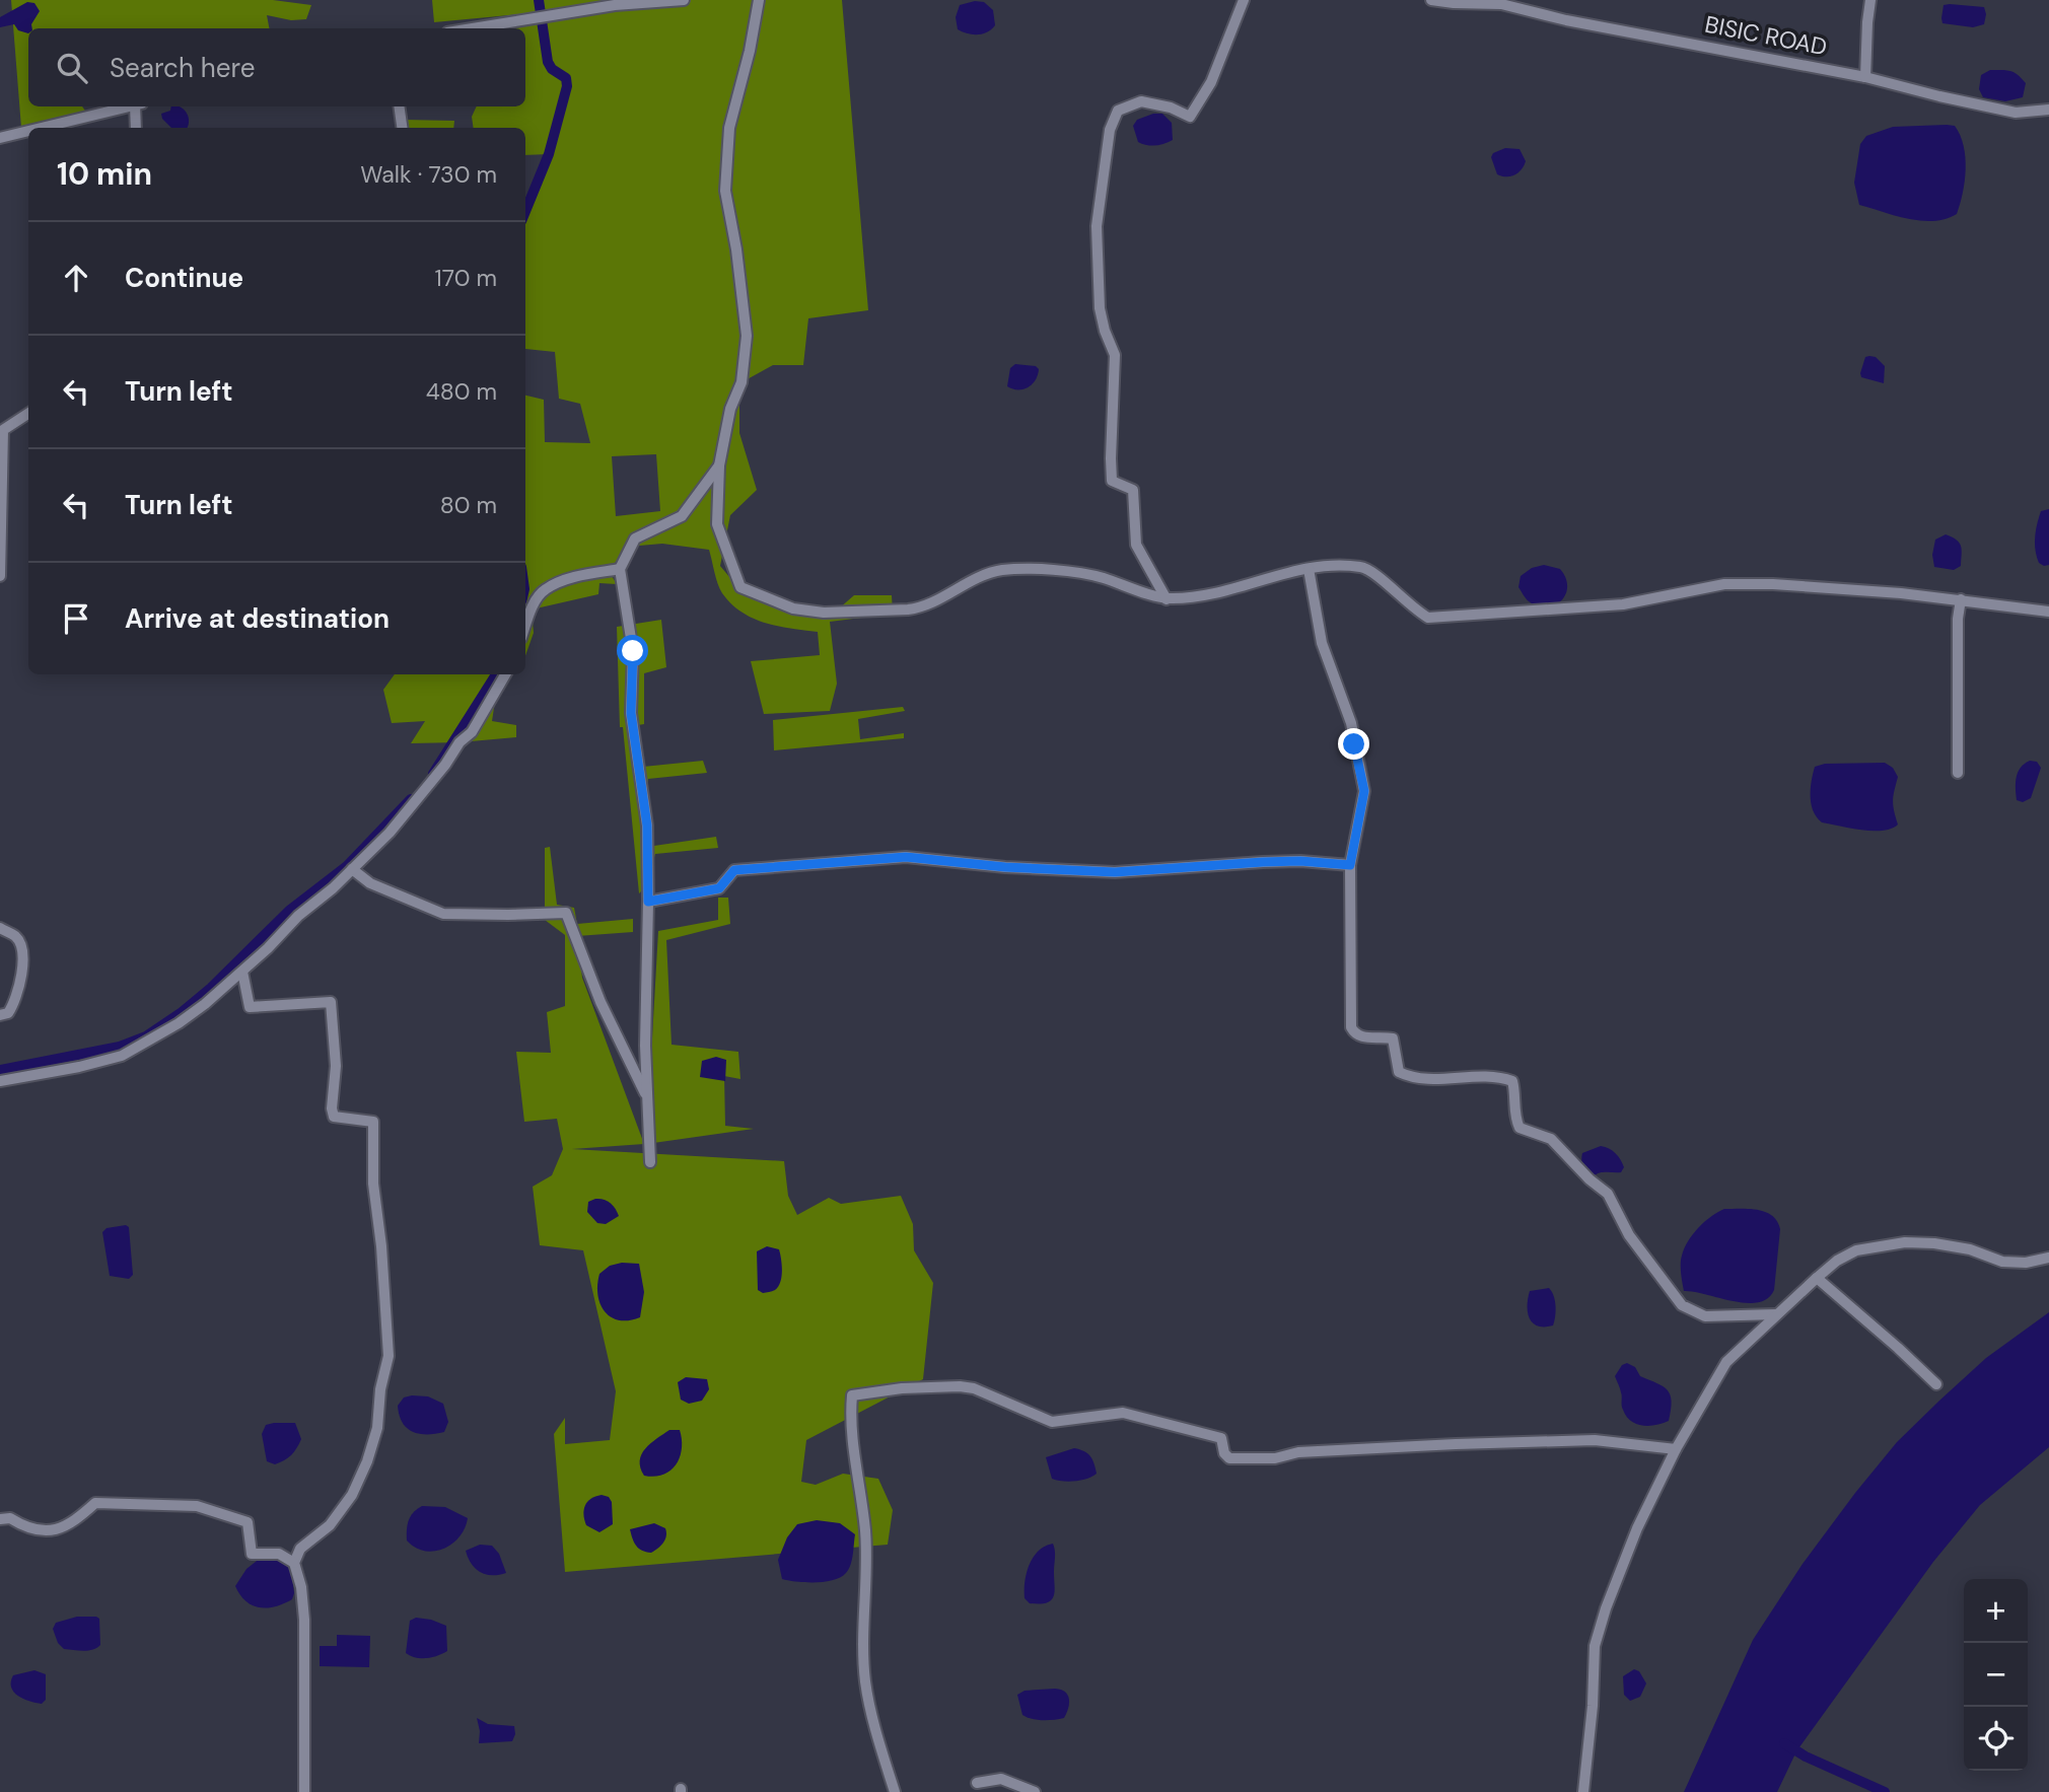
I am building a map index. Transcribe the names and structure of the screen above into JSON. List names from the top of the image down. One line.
{"streets":{"street":["BISIC ROAD"]},"page":{"search":"Search here","heading":["10 min","Walk · 730 m"],"list":[["Continue","170 m"],["Turn left","480 m"],["Turn left","80 m"],"Arrive at destination"],"map_buttons":["+","−"]}}
